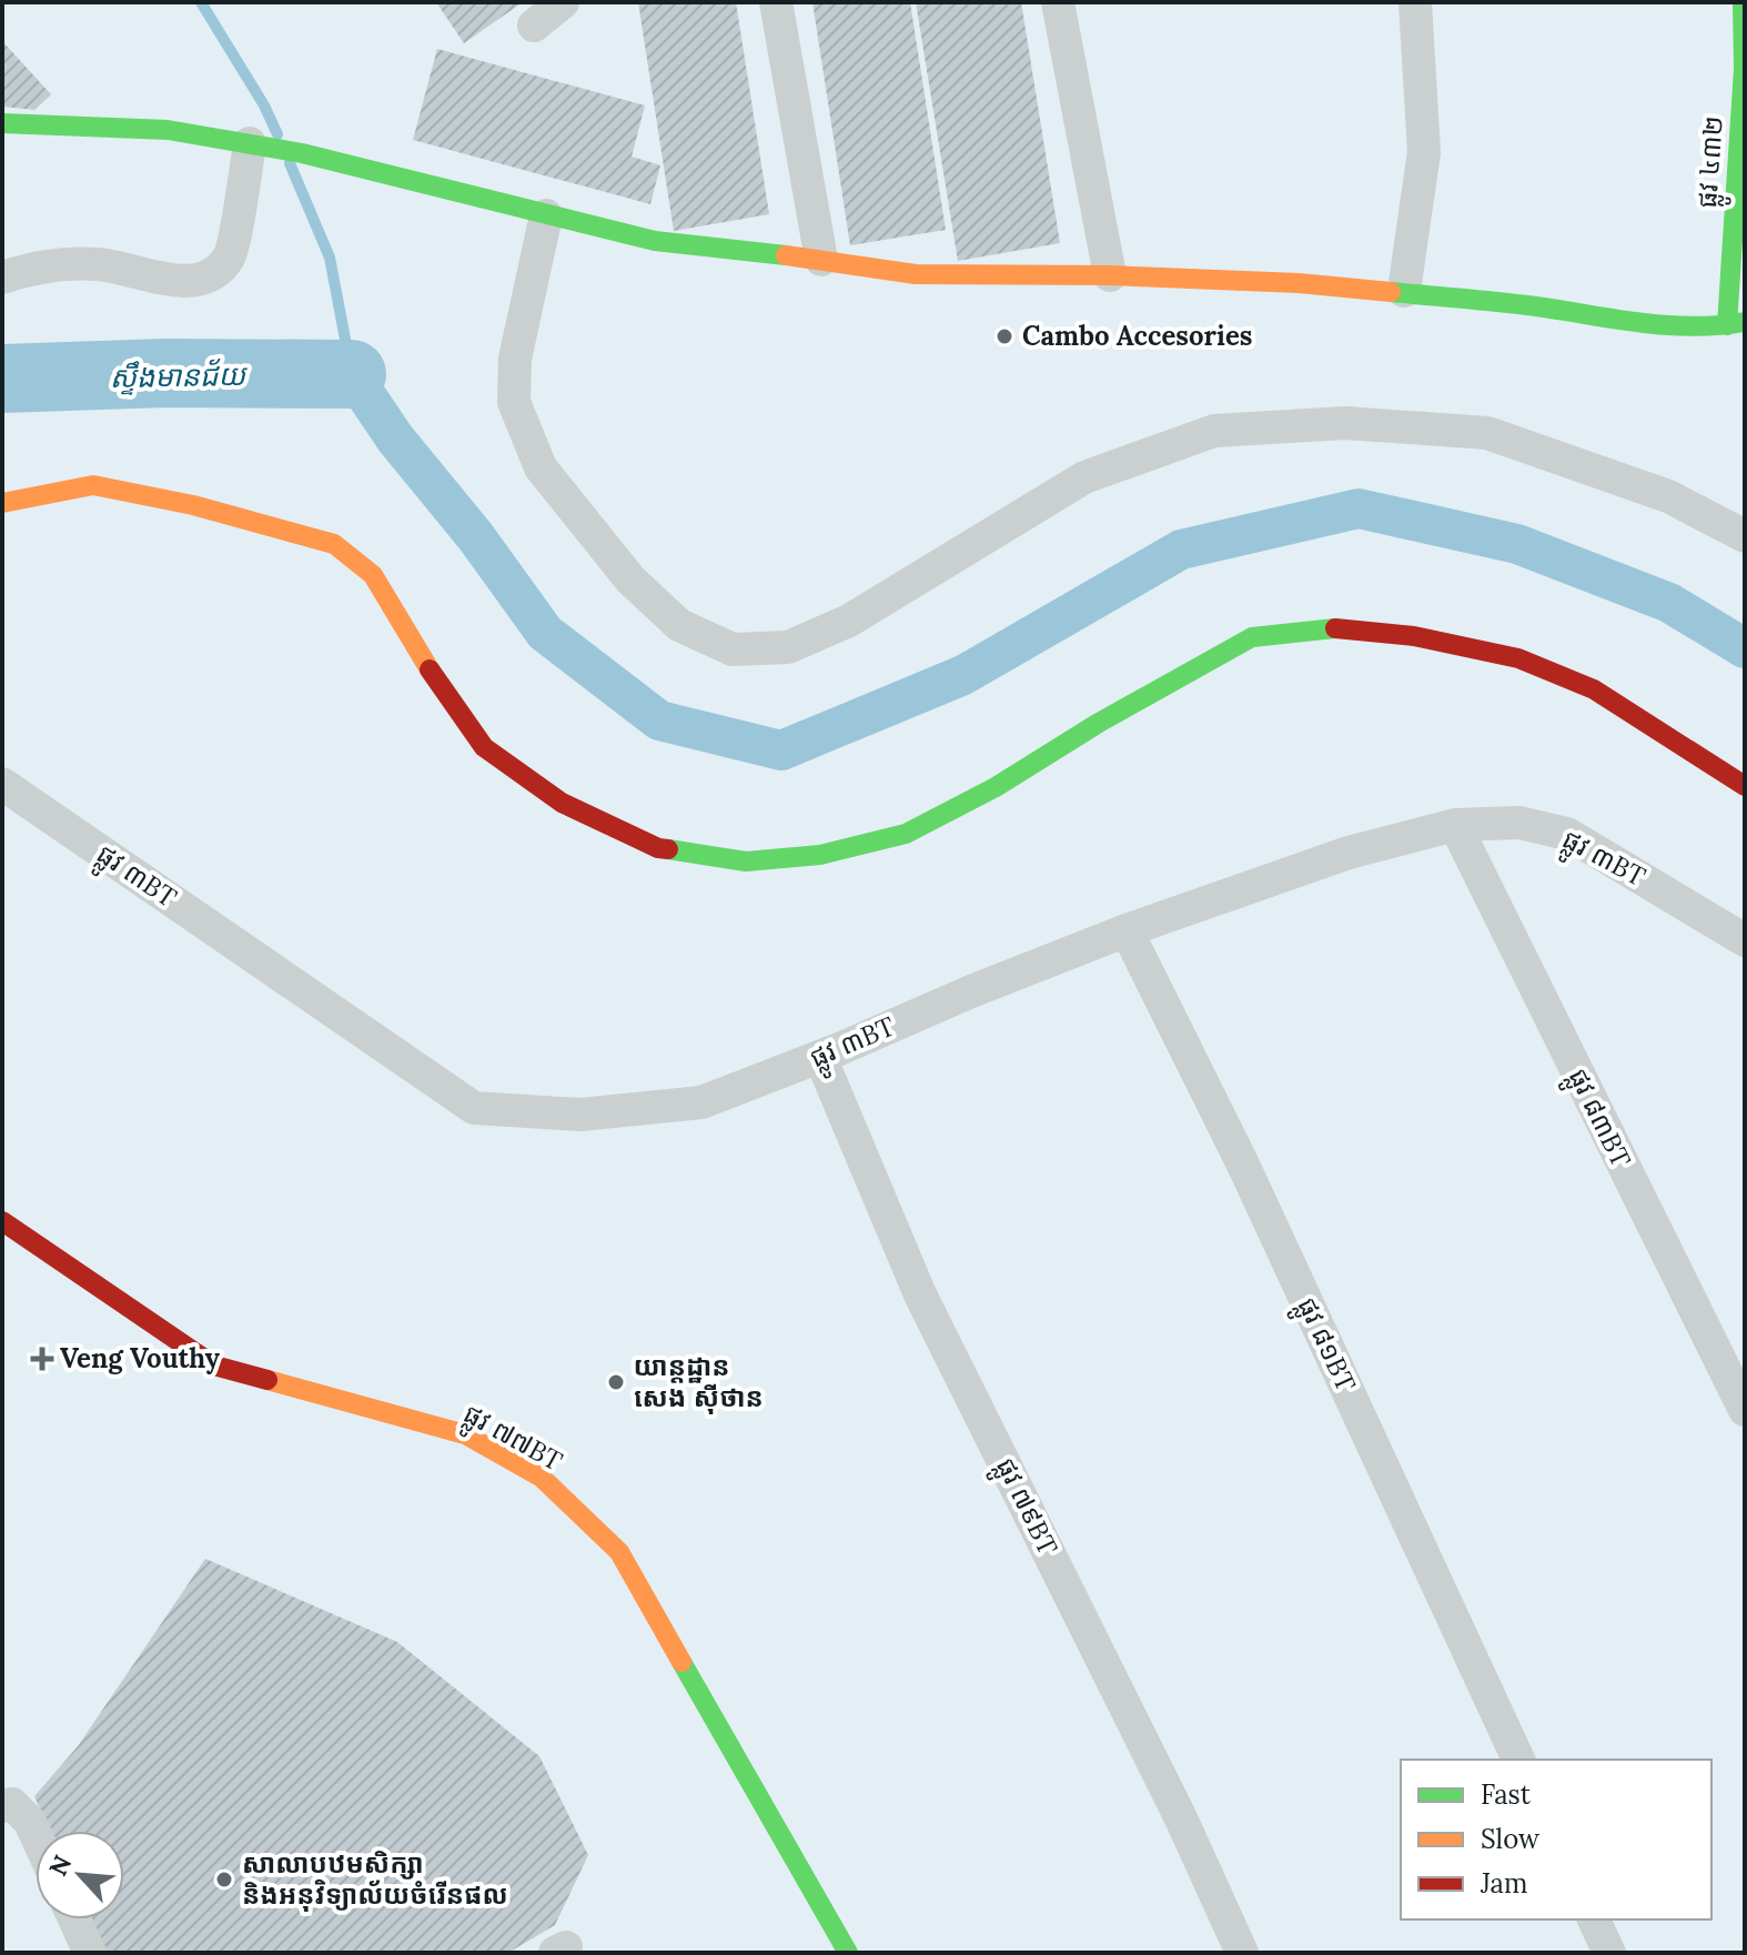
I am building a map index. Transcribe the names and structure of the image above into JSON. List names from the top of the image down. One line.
{"streets":{"street":["ផ្លូវ ៤៣២","ផ្លូវ ៣BT","ផ្លូវ ៨៣BT","ផ្លូវ ៨១BT","ផ្លូវ ៧៧BT","ផ្លូវ ៧៩BT"]},"crossings":[["ផ្លូវ ៣BT","ផ្លូវ ៨៣BT"],["ផ្លូវ ៣BT","ផ្លូវ ៨១BT"],["ផ្លូវ ៣BT","ផ្លូវ ៧៩BT"]],"water":["ស្ទឹងមានជ័យ"],"places":{"other":["Cambo Accesories","យាន្ដដ្ឋាន សេង ស៊ីថាន","សាលាបឋមសិក្សា និងអនុវិទ្យាល័យចំរើនផល"],"health":["Veng Vouthy"]},"legend":["Fast","Slow","Jam"],"north":"top left"}
